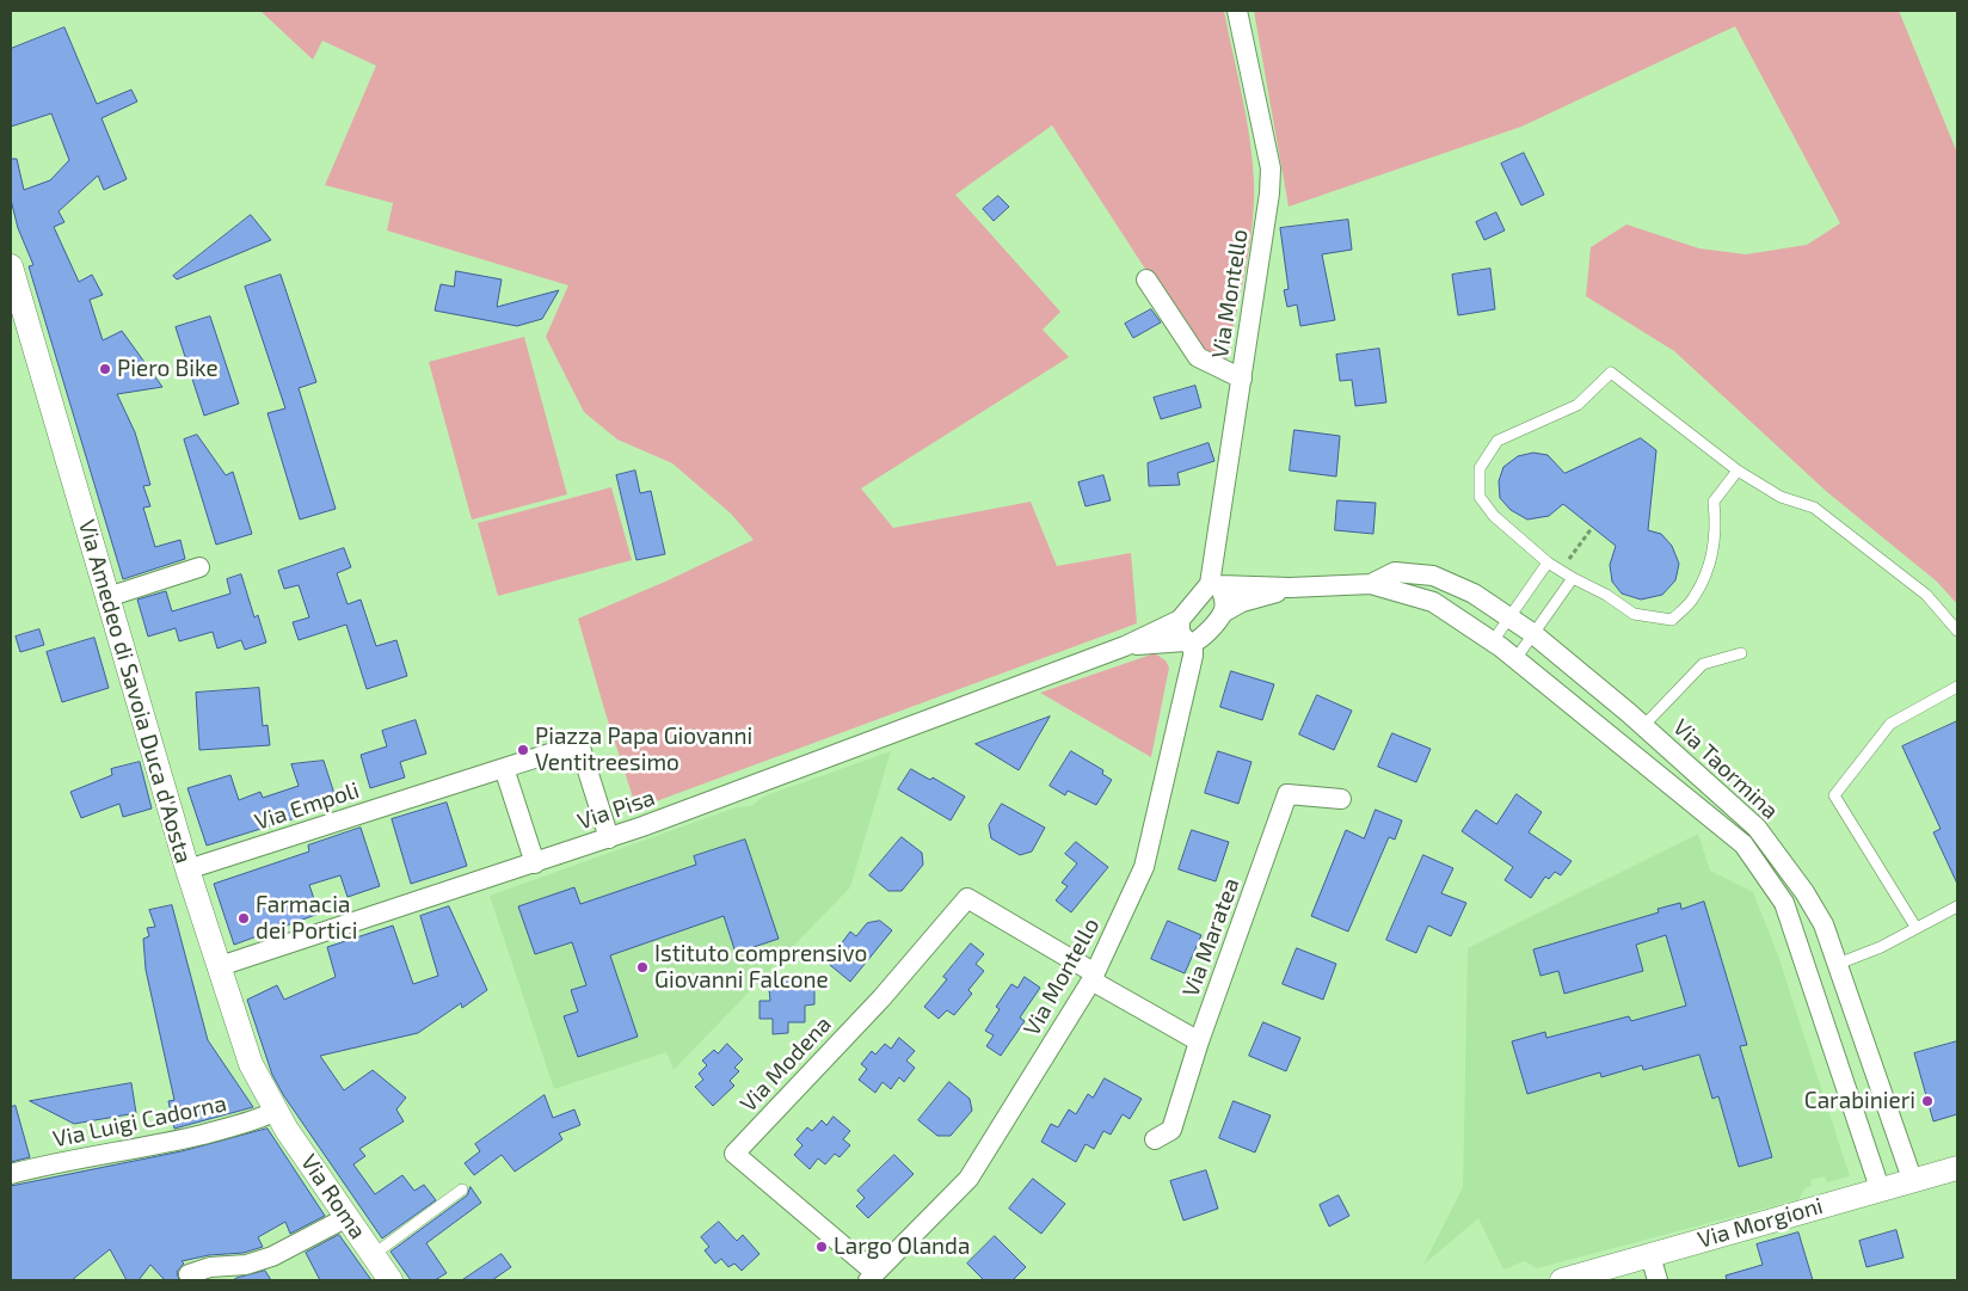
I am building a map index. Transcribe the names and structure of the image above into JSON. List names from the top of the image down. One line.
{"streets":{"street":["Via Montello","Via Amedeo di Savoia Duca d'Aosta","Via Taormina","Via Empoli","Via Pisa","Via Maratea","Via Modena","Via Luigi Cadorna","Via Roma","Via Morgioni"]},"crossings":[["Via Montello","Via Taormina"],["Via Montello","Via Pisa"],["Via Montello","Via Modena"],["Via Amedeo di Savoia Duca d'Aosta","Via Empoli"],["Via Amedeo di Savoia Duca d'Aosta","Via Pisa"],["Via Amedeo di Savoia Duca d'Aosta","Via Luigi Cadorna"],["Via Amedeo di Savoia Duca d'Aosta","Via Roma"],["Via Taormina","Via Morgioni"],["Via Empoli","Via Pisa"],["Via Luigi Cadorna","Via Roma"]],"places":["Piero Bike","Piazza Papa Giovanni Ventitreesimo","Farmacia dei Portici","Istituto comprensivo Giovanni Falcone","Carabinieri","Largo Olanda"]}
